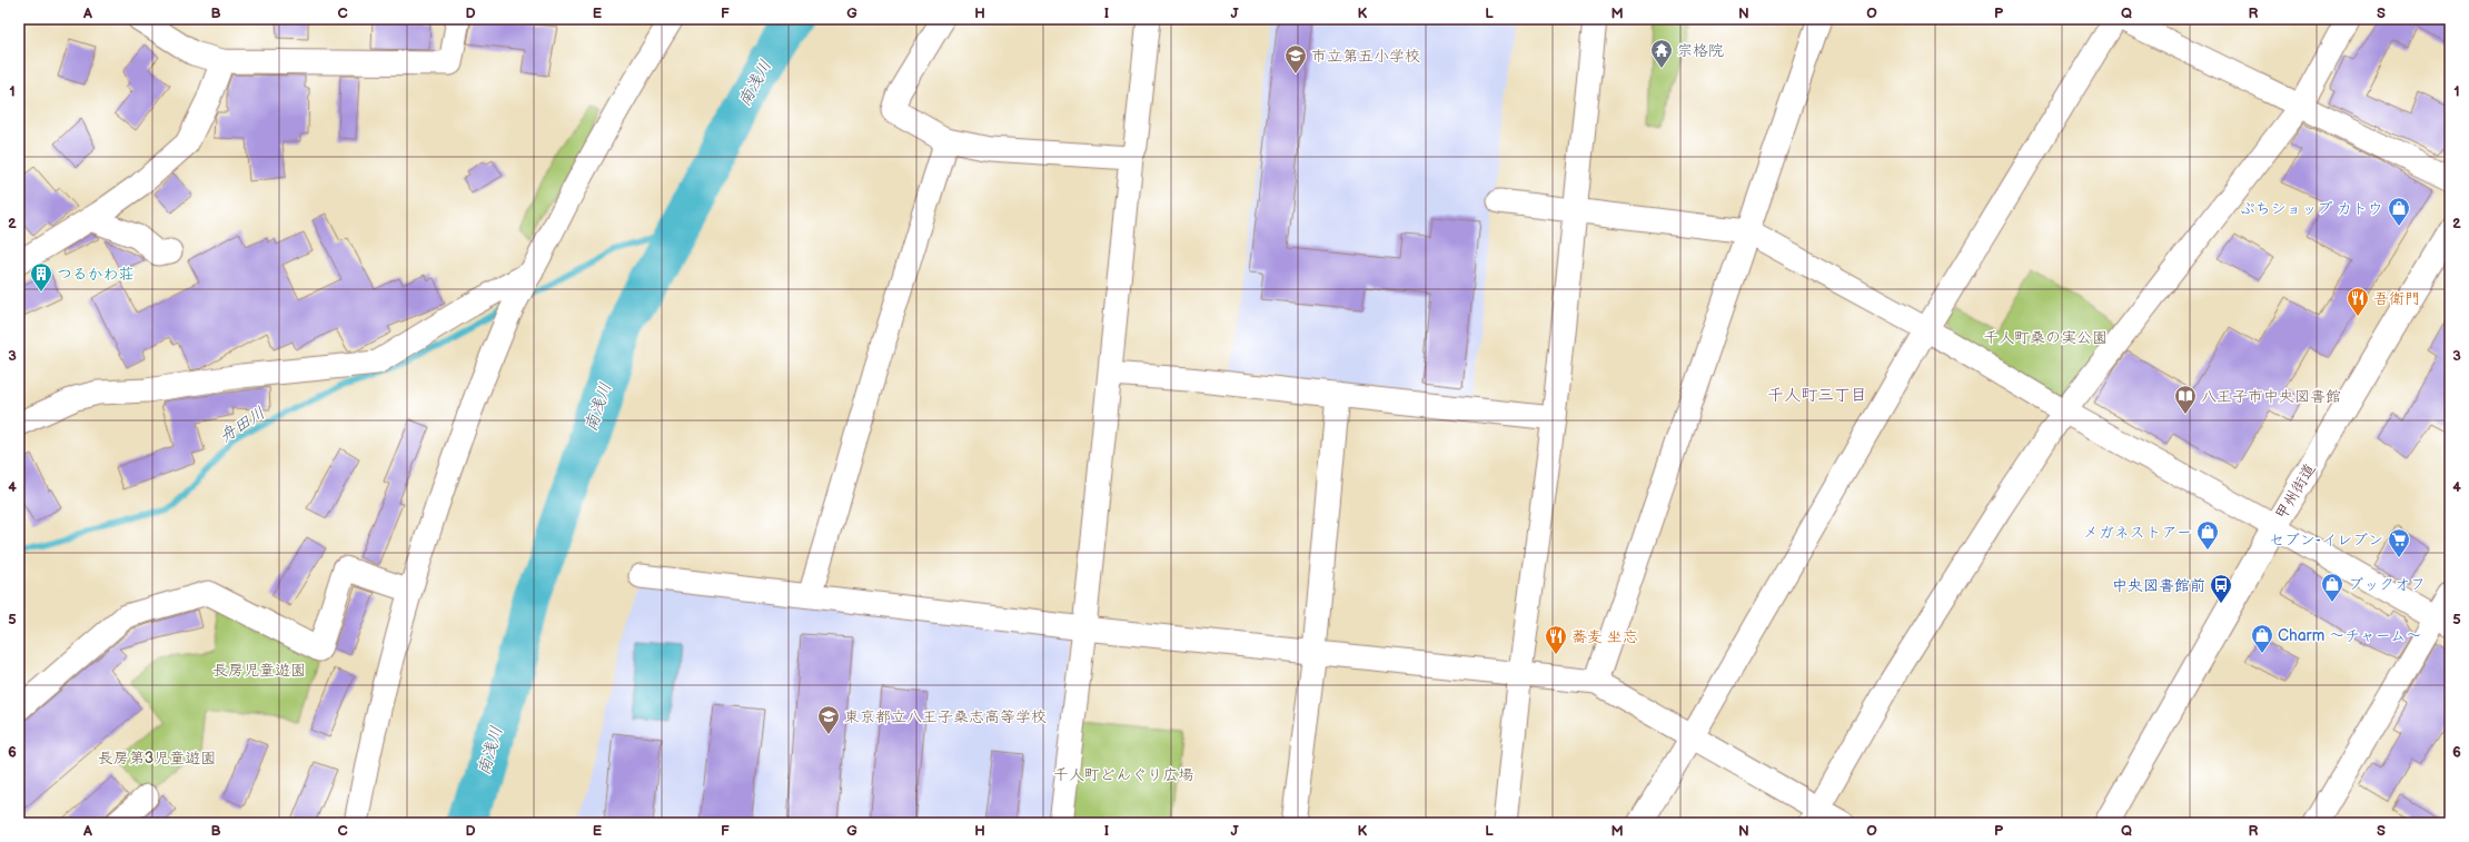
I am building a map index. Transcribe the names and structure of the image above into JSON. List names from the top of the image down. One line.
{"streets":{"highway":["甲州街道"]},"districts":["千人町三丁目"],"water":["南浅川","舟田川"],"parks":["千人町桑の実公園","長房児童遊園","長房第3児童遊園","千人町どんぐり広場"],"places":{"temple":["宗格院"],"school or university":["市立第五小学校","東京都立八王子桑志高等学校"],"shop":["ぷちショップ カトウ","メガネストアー","ブックオフ","Charm ～チャーム～"],"building":["つるかわ荘"],"restaurant":["吾衛門","蕎麦 坐忘"],"library":["八王子市中央図書館"],"supermarket":["セブン-イレブン"],"bus stop":["中央図書館前"]},"grid":{"columns":["A","B","C","D","E","F","G","H","I","J","K","L","M","N","O","P","Q","R","S"],"rows":["1","2","3","4","5","6"]}}
